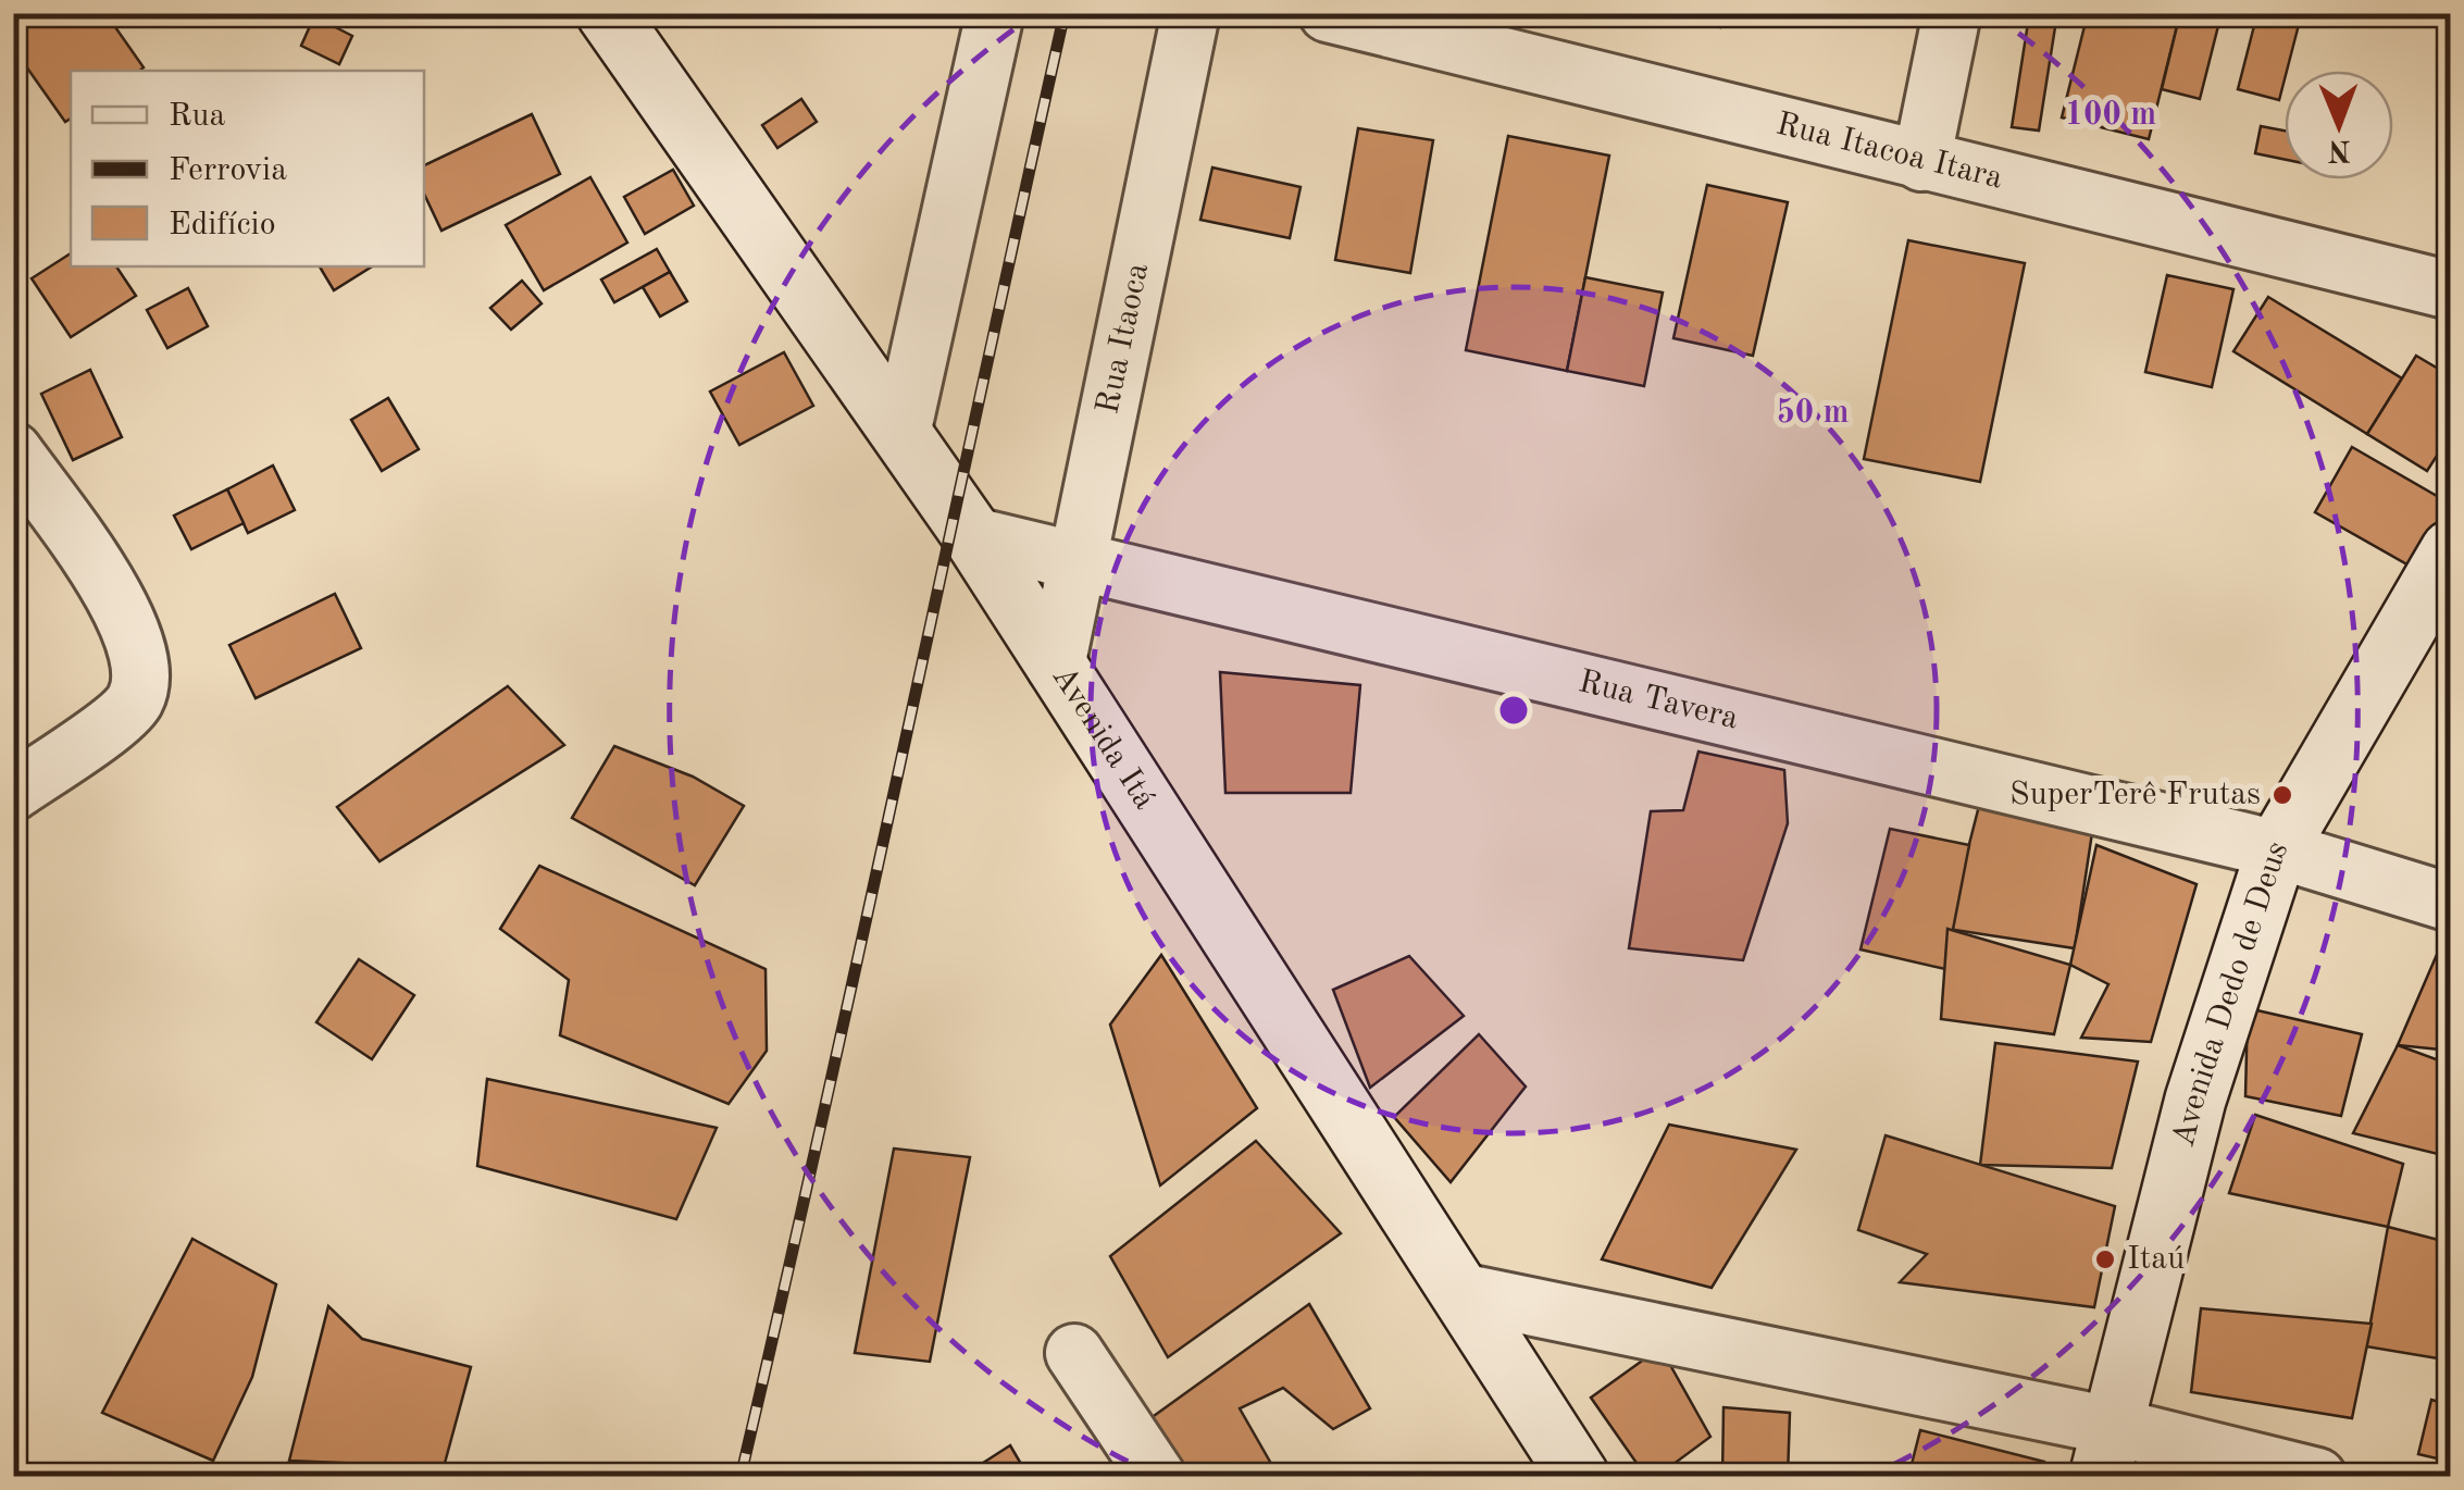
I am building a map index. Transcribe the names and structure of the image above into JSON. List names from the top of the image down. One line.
{"streets":{"main road":["Avenida Itá","Avenida Dedo de Deus"],"street":["Rua Itacoa Itara","Rua Itaoca","Rua Tavera"]},"crossings":[["Rua Itaoca","Rua Tavera"],["Rua Itaoca","Avenida Itá"],["Rua Tavera","Avenida Itá"],["Rua Tavera","Avenida Dedo de Deus"]],"places":["SuperTerê Frutas","Itaú"],"legend":["Rua","Ferrovia","Edifício"],"north":"bottom","rings":["100 m","50 m"]}
